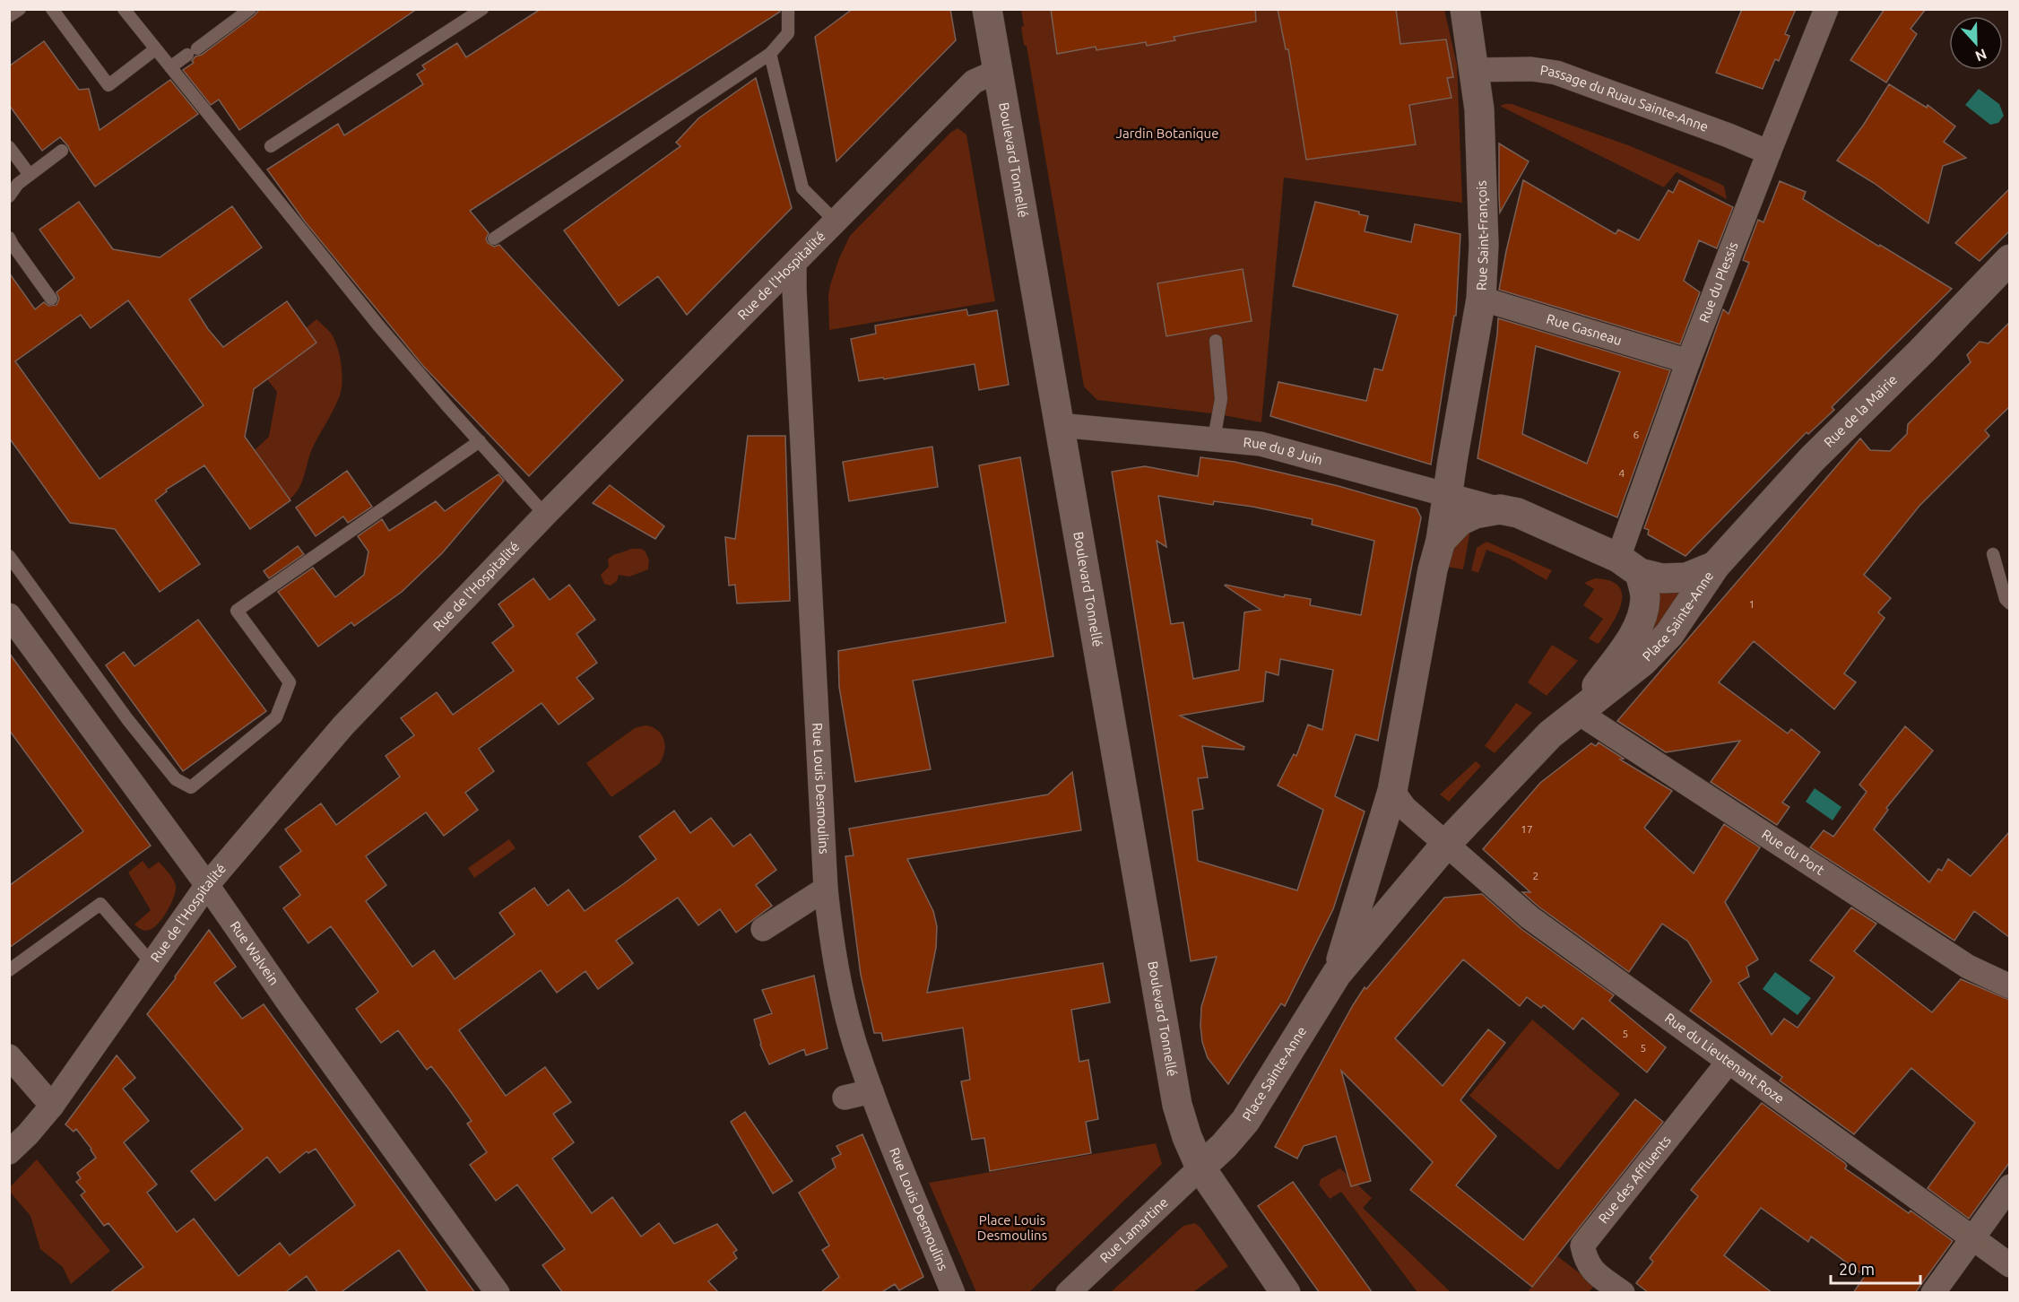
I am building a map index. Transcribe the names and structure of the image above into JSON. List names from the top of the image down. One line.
{"streets":{"street":["Passage du Ruau Sainte-Anne","Boulevard Tonnellé","Rue Saint-François","Rue de l'Hospitalité","Rue du Plessis","Rue Gasneau","Rue de la Mairie","Rue du 8 Juin","Place Sainte-Anne","Rue Louis Desmoulins","Rue du Port","Rue Walvein","Rue du Lieutenant Roze","Rue des Affluents","Rue Lamartine"]},"crossings":[["Passage du Ruau Sainte-Anne","Rue Saint-François"],["Passage du Ruau Sainte-Anne","Rue du Plessis"],["Boulevard Tonnellé","Rue de l'Hospitalité"],["Boulevard Tonnellé","Rue du 8 Juin"],["Boulevard Tonnellé","Place Sainte-Anne"],["Boulevard Tonnellé","Rue Lamartine"],["Rue Saint-François","Rue Gasneau"],["Rue Saint-François","Place Sainte-Anne"],["Rue de l'Hospitalité","Rue Louis Desmoulins"],["Rue de l'Hospitalité","Rue Walvein"],["Rue du Plessis","Rue Gasneau"],["Rue du Plessis","Place Sainte-Anne"],["Rue de la Mairie","Place Sainte-Anne"],["Rue du 8 Juin","Place Sainte-Anne"],["Place Sainte-Anne","Rue du Port"],["Place Sainte-Anne","Rue du Lieutenant Roze"],["Place Sainte-Anne","Rue Lamartine"],["Rue du Lieutenant Roze","Rue des Affluents"]],"parks":["Jardin Botanique","Place Louis Desmoulins"],"house_numbers":["6","4","1","17","2","5","5"],"scale_bar":"20 m","north":"bottom"}
